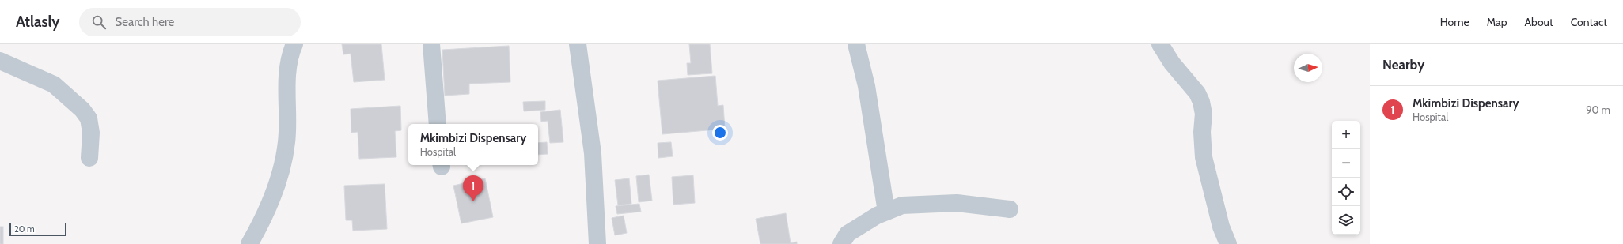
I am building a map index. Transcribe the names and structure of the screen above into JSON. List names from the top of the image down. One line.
{"scale_bar":"20 m","north":"right","page":{"header":"Atlasly","search":"Search here","nav":["Home","Map","About","Contact"],"heading":"Nearby","list":[{"mark":"1","name":"Mkimbizi Dispensary","note":"Hospital","value":"90 m"}],"map_buttons":["+","−"],"popup":["Mkimbizi Dispensary","Hospital"],"pins":"1","scale":"20 m"}}
